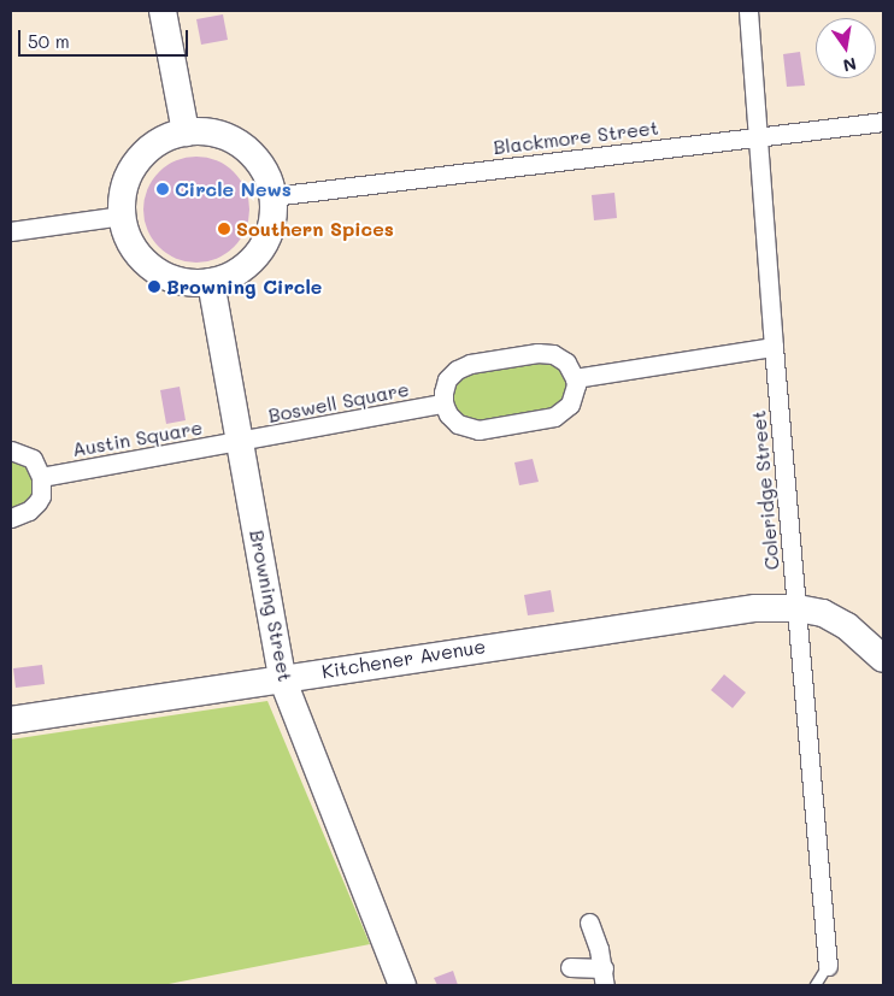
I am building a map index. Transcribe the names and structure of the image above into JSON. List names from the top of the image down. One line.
{"streets":{"street":["Blackmore Street","Boswell Square","Austin Square","Coleridge Street","Browning Street","Kitchener Avenue"]},"crossings":[["Blackmore Street","Coleridge Street"],["Blackmore Street","Browning Street"],["Boswell Square","Austin Square"],["Boswell Square","Browning Street"],["Austin Square","Browning Street"],["Coleridge Street","Kitchener Avenue"],["Browning Street","Kitchener Avenue"]],"places":["Circle News","Southern Spices","Browning Circle"],"scale_bar":"50 m","north":"bottom"}
